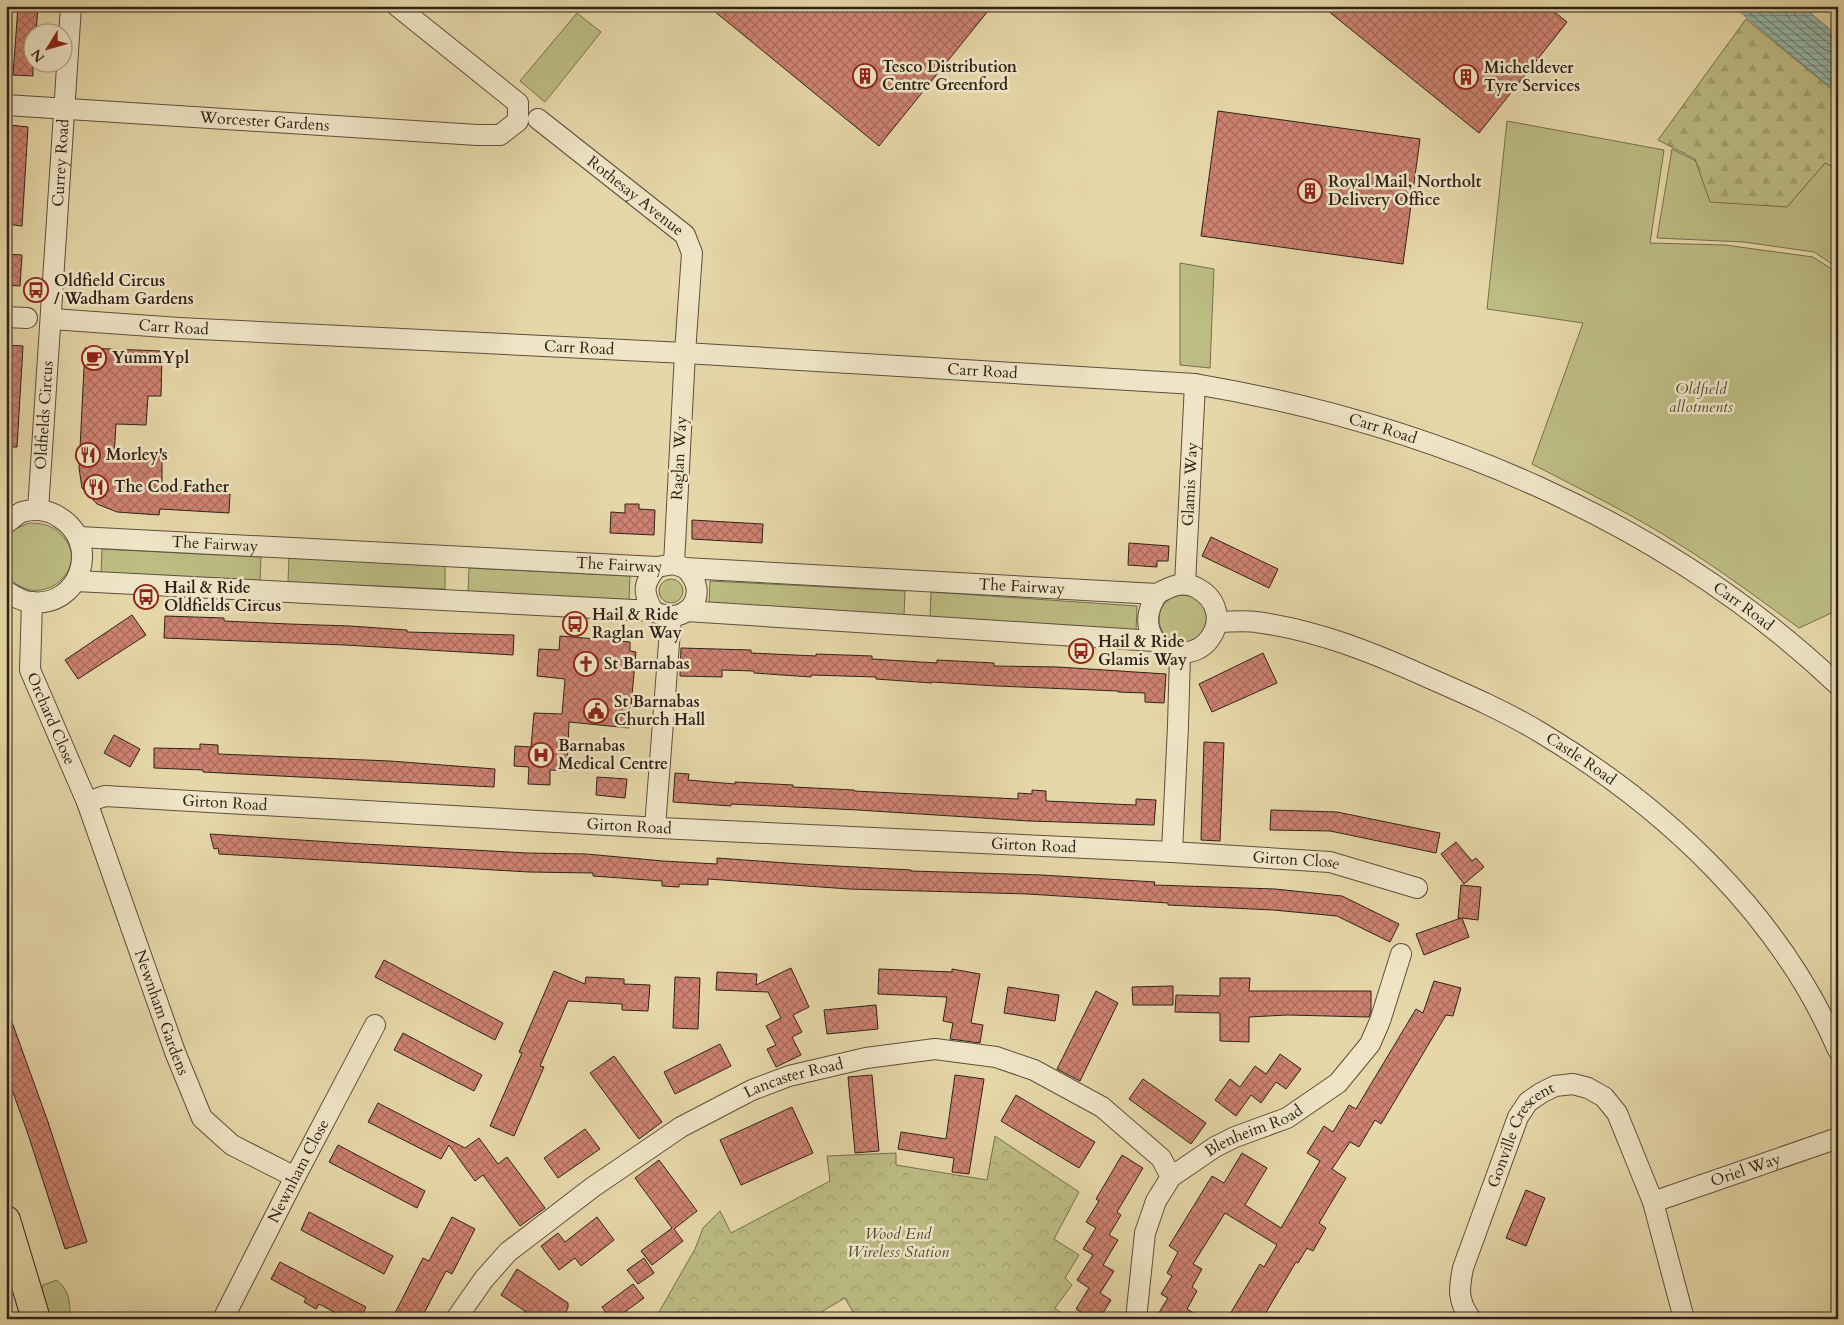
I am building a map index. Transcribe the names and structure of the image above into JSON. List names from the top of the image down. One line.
{"streets":{"street":["Worcester Gardens","Currey Road","Rothesay Avenue","Carr Road","Oldfields Circus","Raglan Way","Glamis Way","The Fairway","Orchard Close","Castle Road","Girton Road","Girton Close","Newnham Gardens","Lancaster Road","Blenheim Road","Gonville Crescent","Oriel Way","Newnham Close"]},"crossings":[["Worcester Gardens","Currey Road"],["Worcester Gardens","Rothesay Avenue"],["Currey Road","Carr Road"],["Currey Road","Oldfields Circus"],["Rothesay Avenue","Carr Road"],["Rothesay Avenue","Raglan Way"],["Carr Road","Oldfields Circus"],["Carr Road","Raglan Way"],["Carr Road","Glamis Way"],["Raglan Way","The Fairway"],["Glamis Way","The Fairway"],["Glamis Way","Castle Road"],["The Fairway","Castle Road"],["Orchard Close","Girton Road"],["Orchard Close","Newnham Gardens"],["Girton Road","Girton Close"],["Girton Road","Newnham Gardens"],["Newnham Gardens","Newnham Close"],["Lancaster Road","Blenheim Road"],["Gonville Crescent","Oriel Way"]],"parks":["Oldfield allotments","Wood End Wireless Station"],"places":{"building":["Tesco Distribution Centre Greenford","Micheldever Tyre Services","Royal Mail, Northolt Delivery Office"],"bus stop":["Oldfield Circus / Wadham Gardens","Hail & Ride Oldfields Circus","Hail & Ride Raglan Way","Hail & Ride Glamis Way"],"cafe":["YummYpl"],"restaurant":["Morley's","The Cod Father"],"church":["St Barnabas"],"public building":["St Barnabas Church Hall"],"hospital":["Barnabas Medical Centre"]},"north":"bottom left"}
